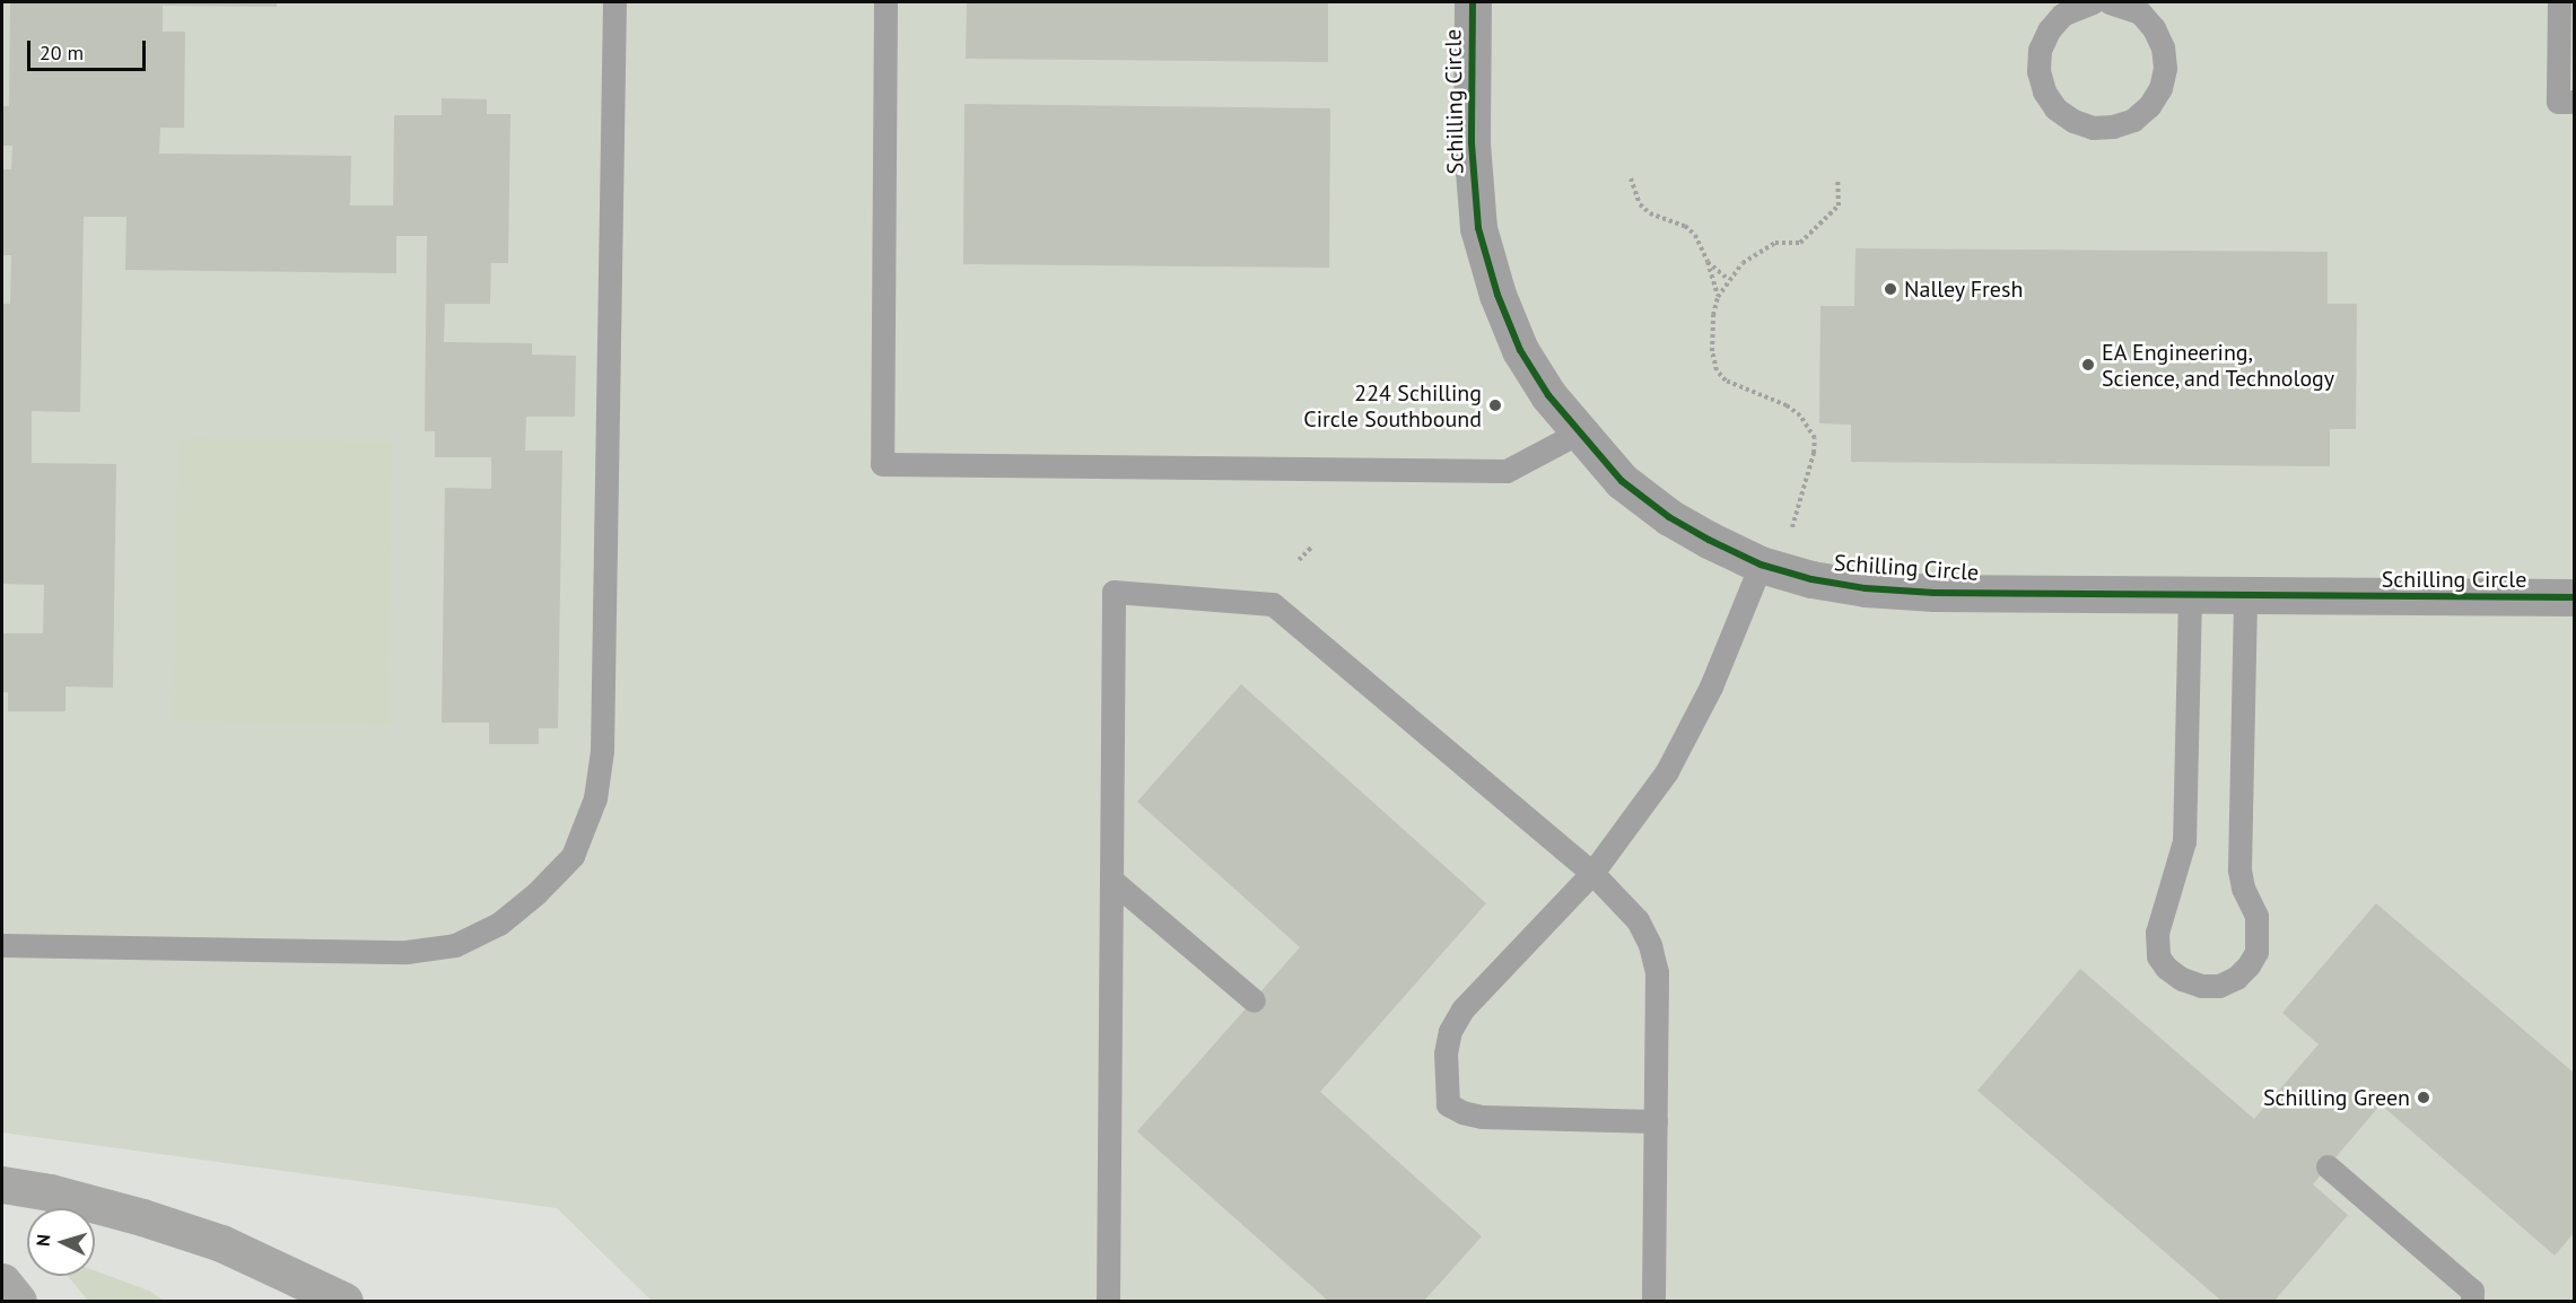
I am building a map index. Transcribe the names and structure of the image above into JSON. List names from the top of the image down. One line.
{"streets":{"street":["Schilling Circle"]},"places":["Nalley Fresh","EA Engineering, Science, and Technology","224 Schilling Circle Southbound","Schilling Green"],"scale_bar":"20 m","north":"left"}
